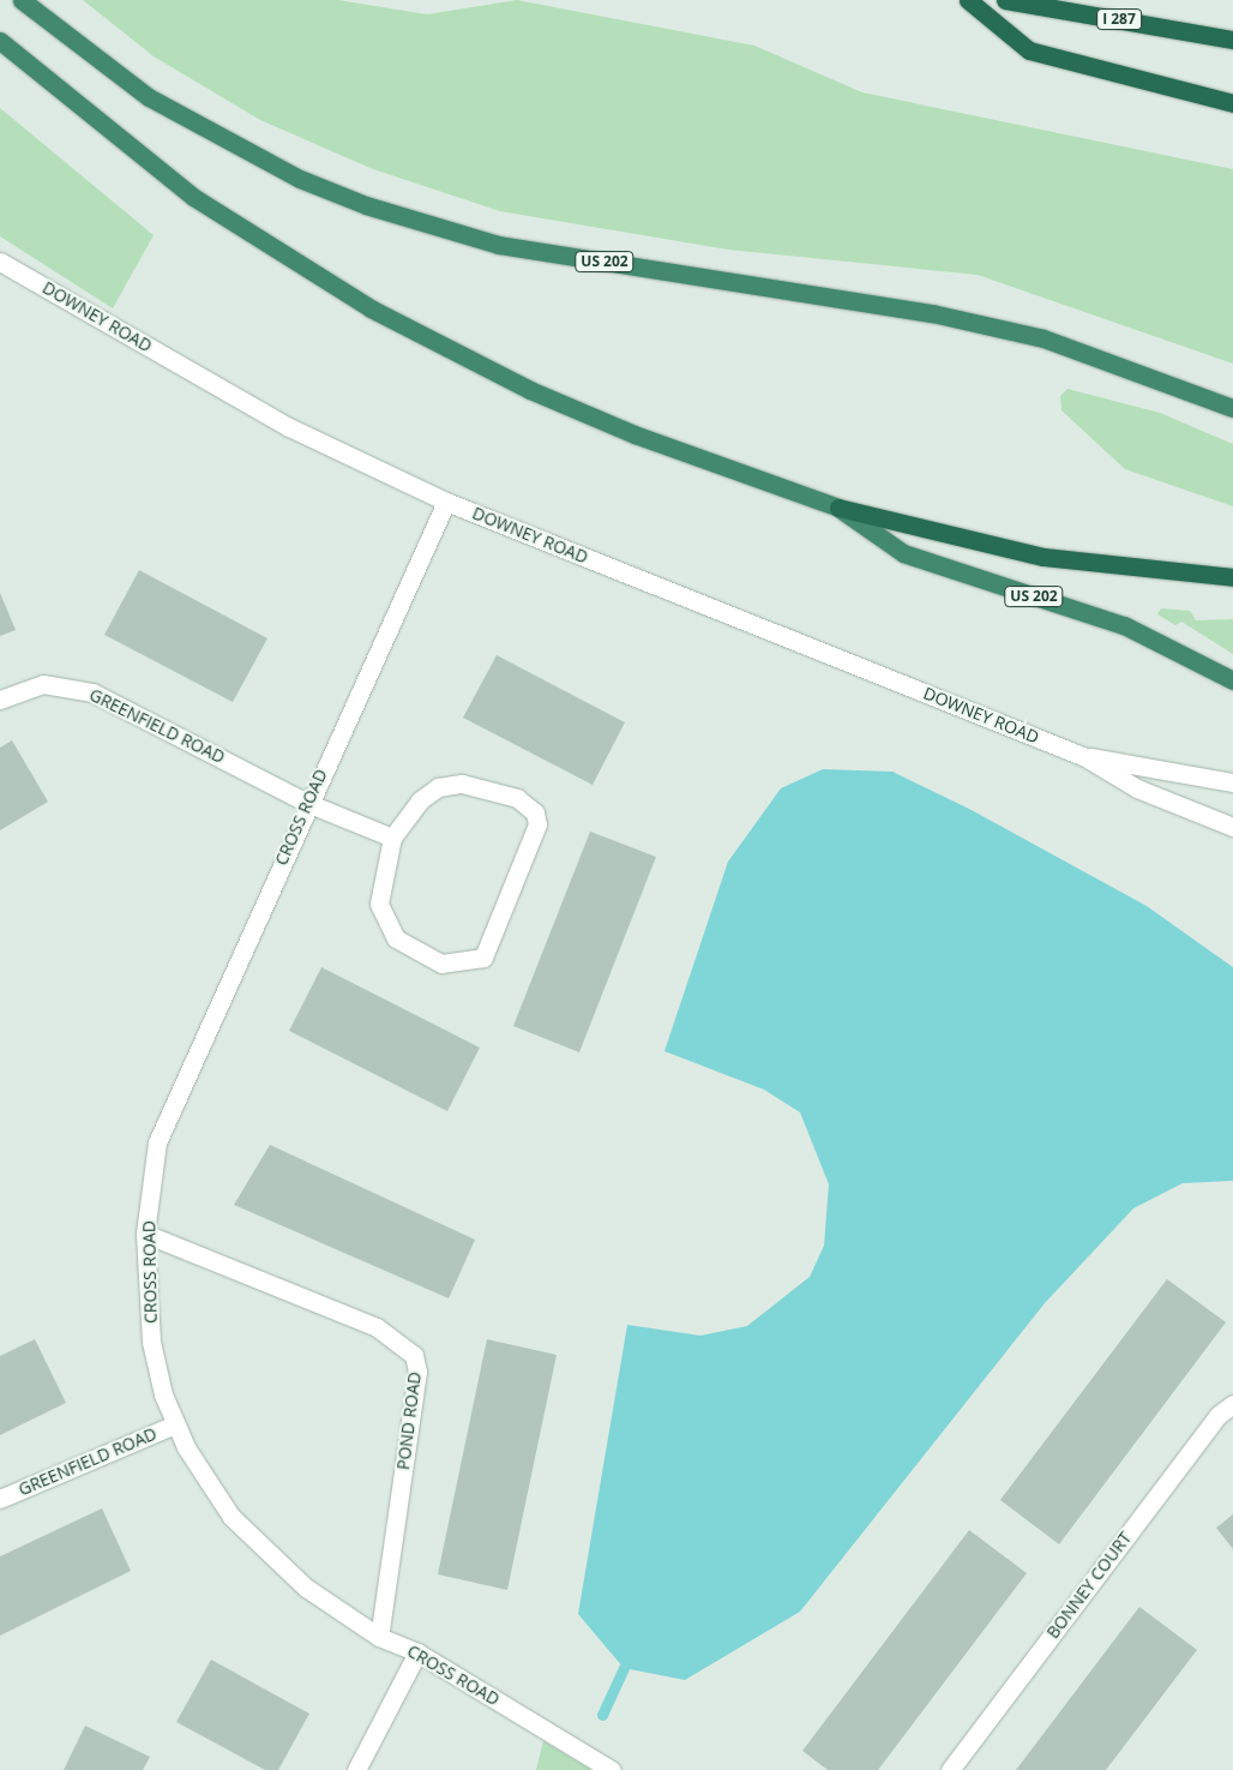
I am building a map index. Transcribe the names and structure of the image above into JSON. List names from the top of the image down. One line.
{"streets":{"highway":["I 287","US 202"],"street":["DOWNEY ROAD","GREENFIELD ROAD","CROSS ROAD","POND ROAD","BONNEY COURT"]},"crossings":[["DOWNEY ROAD","CROSS ROAD"],["GREENFIELD ROAD","CROSS ROAD"],["CROSS ROAD","POND ROAD"]]}
